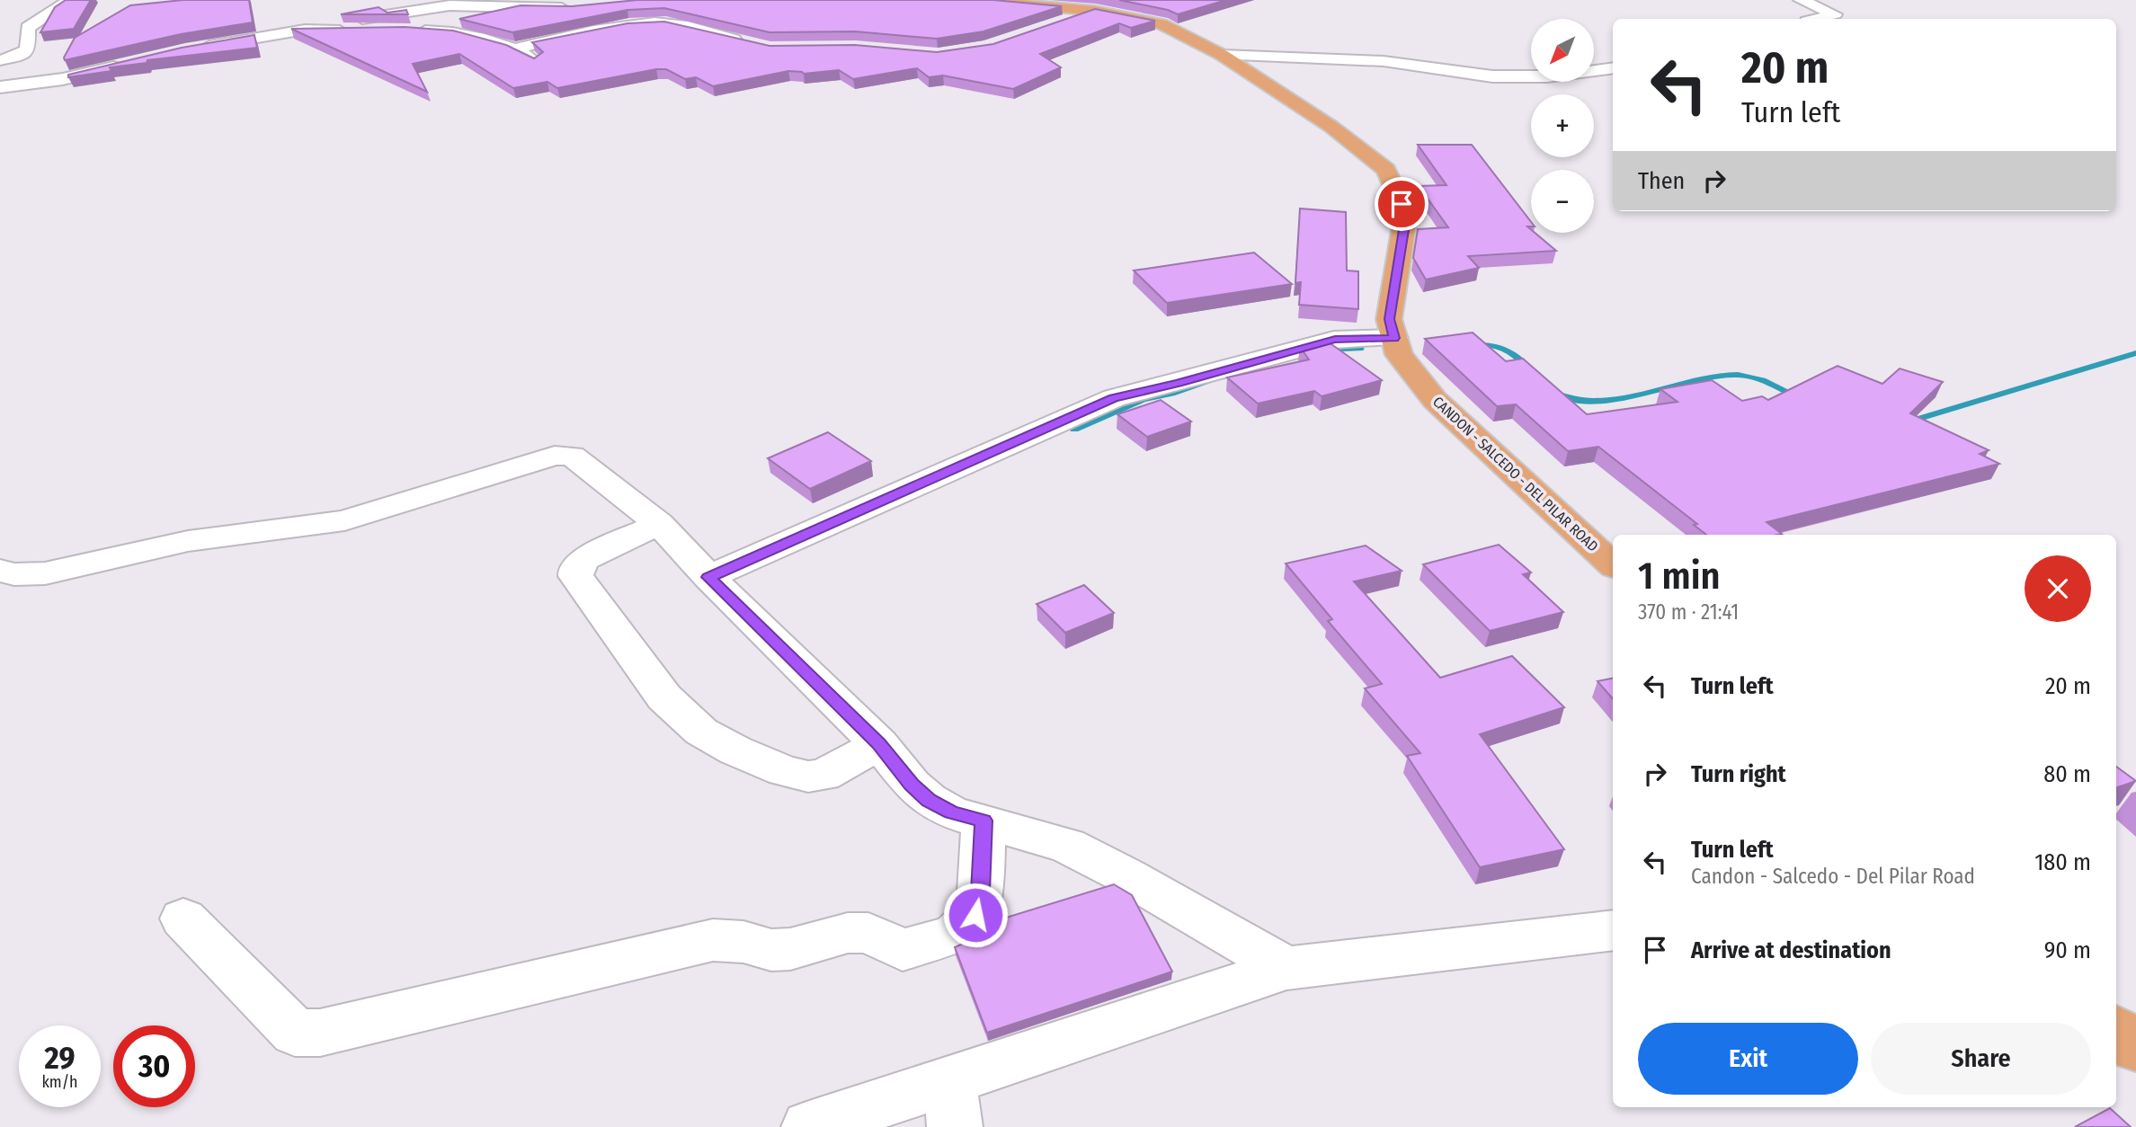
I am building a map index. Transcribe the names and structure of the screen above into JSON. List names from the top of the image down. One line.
{"streets":{"main road":["CANDON - SALCEDO - DEL PILAR ROAD"]},"north":"bottom left","page":{"map_buttons":["+","−"],"turn":["20 m","Turn left"],"then":"Then","heading":["1 min","370 m · 21:41"],"list":[{"name":"Turn left","value":"20 m"},{"name":"Turn right","value":"80 m"},{"name":"Turn left","note":"Candon - Salcedo - Del Pilar Road","value":"180 m"},{"name":"Arrive at destination","value":"90 m"}],"buttons":["Exit","Share"],"speed":"29 km/h","limit":"30"}}
